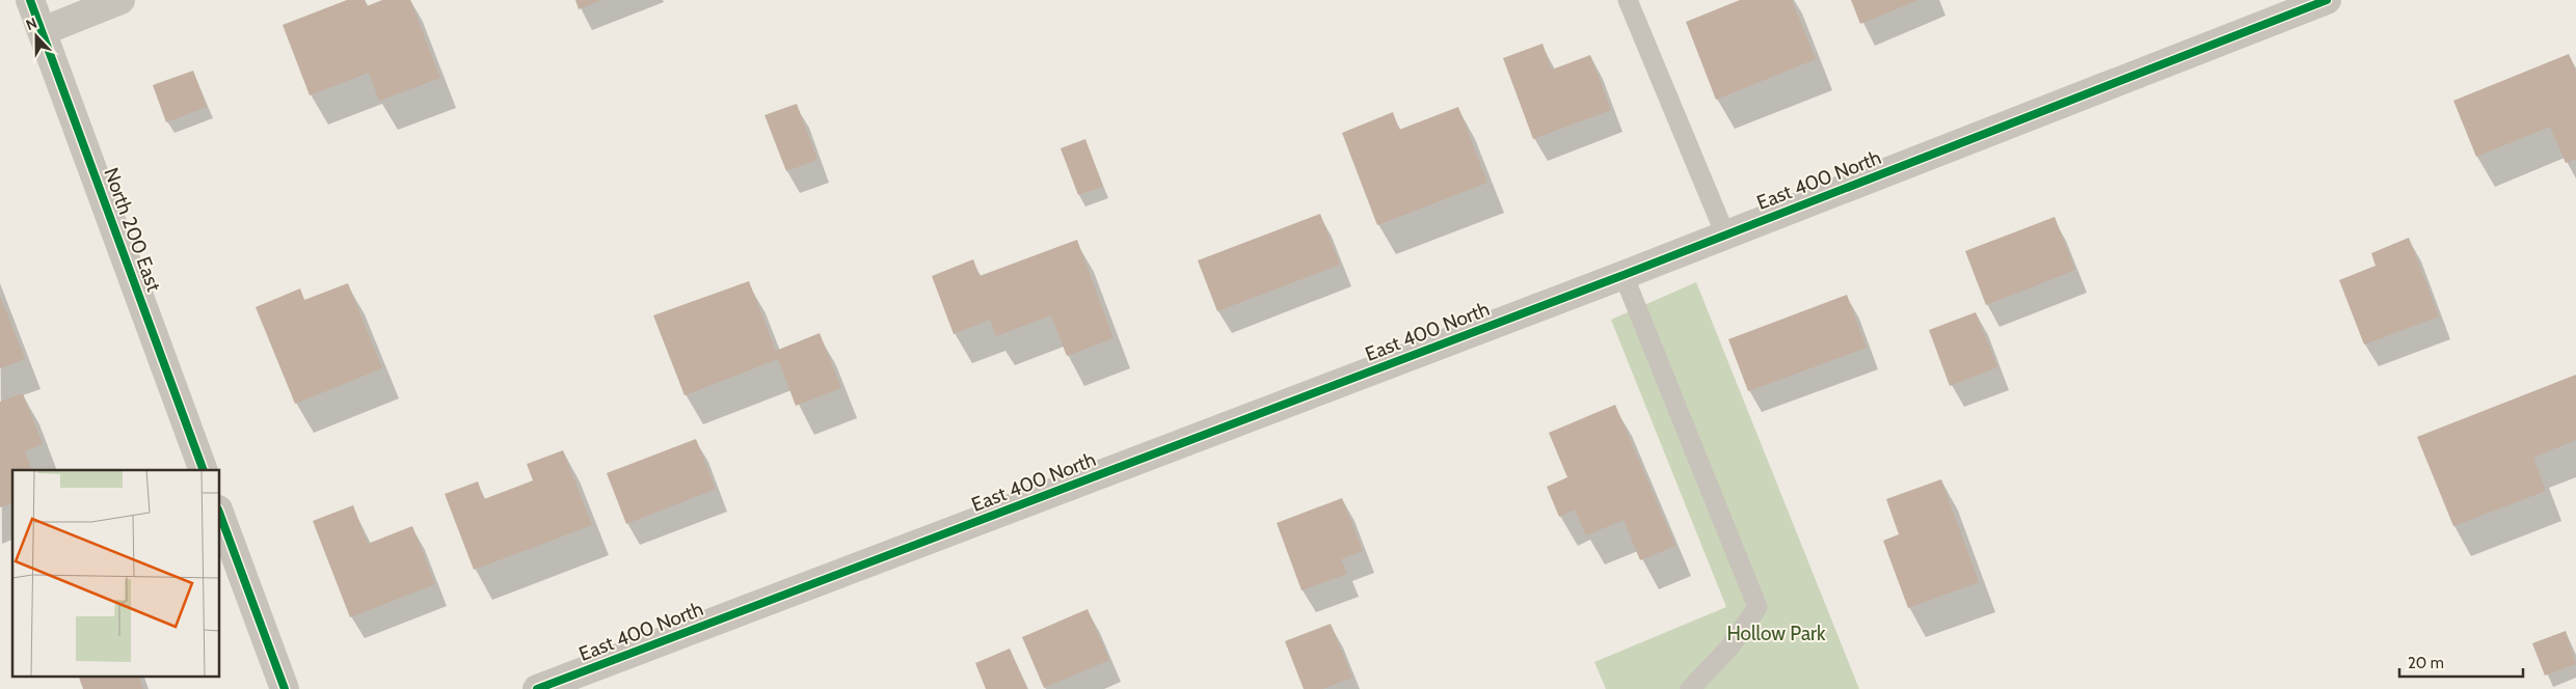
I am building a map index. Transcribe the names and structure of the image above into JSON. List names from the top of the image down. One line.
{"streets":{"street":["East 400 North","North 200 East"]},"parks":["Hollow Park"],"scale_bar":"20 m","north":"top"}
